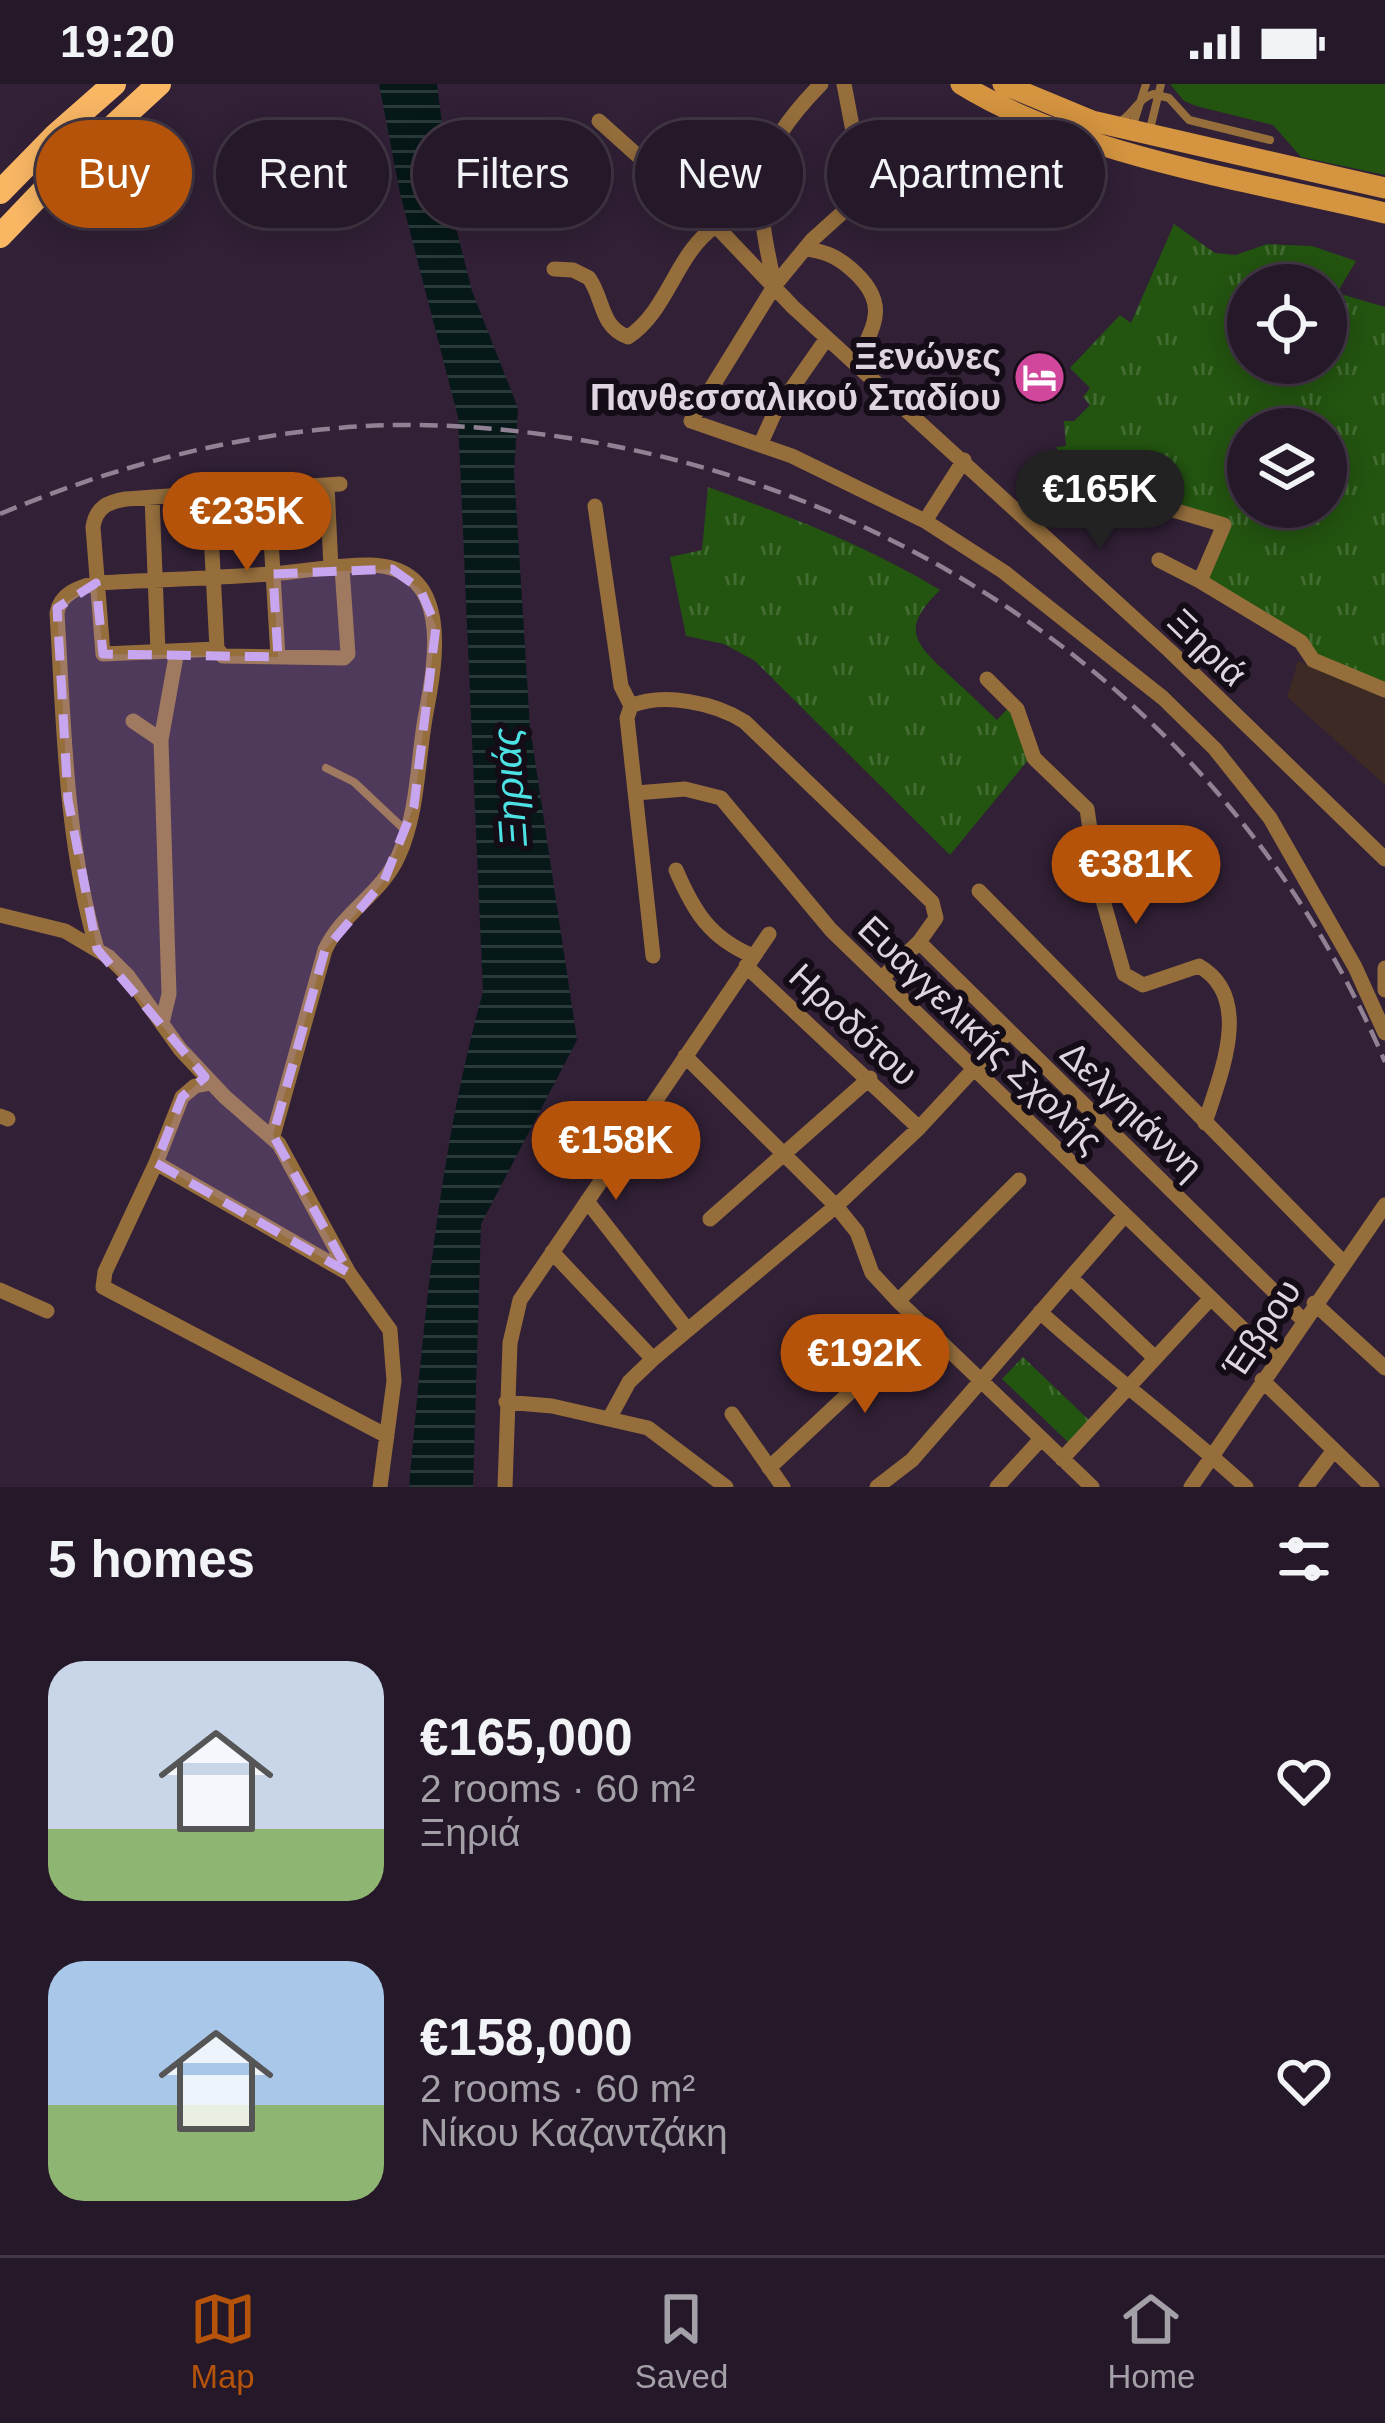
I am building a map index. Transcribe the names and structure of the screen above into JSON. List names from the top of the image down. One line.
{"streets":{"street":["Ξηριά","Ηροδότου","Ευαγγελικής Σχολής","Δελγηιάννη","Έβρου"]},"crossings":[["Ευαγγελικής Σχολής","Έβρου"],["Δελγηιάννη","Έβρου"]],"water":["Ξηριάς"],"places":{"hotel":["Ξενώνες Πανθεσσαλικού Σταδίου"]},"page":{"status":"19:20","chip":["Buy","Rent","Filters","New","Apartment"],"price":["€165K","€235K","€381K","€158K","€192K"],"heading":"5 homes","list":[{"name":"€165,000","note":"2 rooms · 60 m² · Ξηριά"},{"name":"€158,000","note":"2 rooms · 60 m² · Νίκου Καζαντζάκη"}],"tabs":["Map","Saved","Home"]}}
